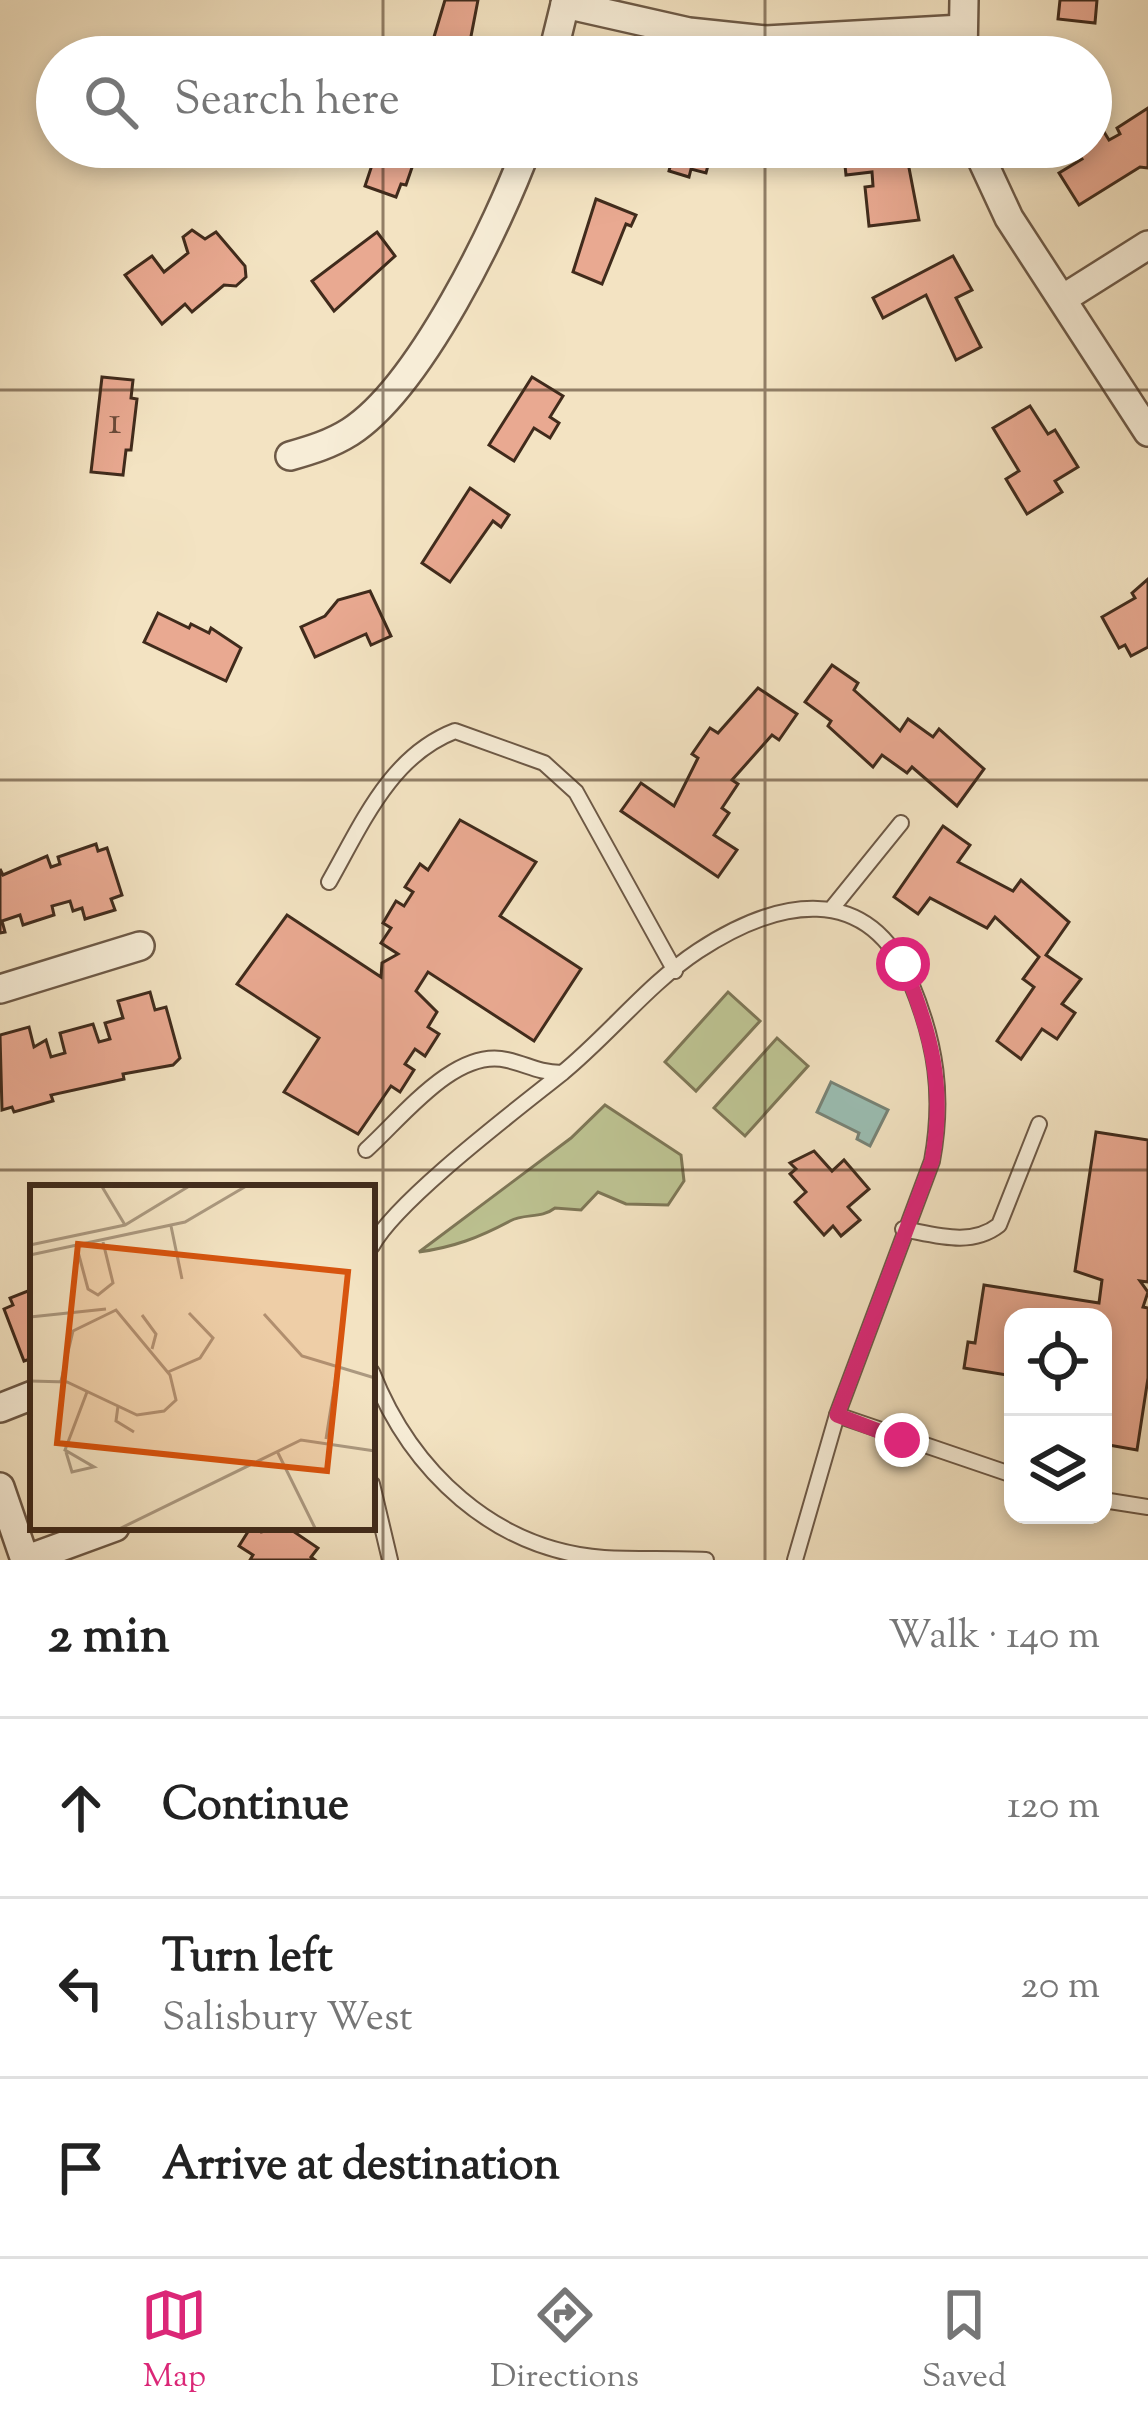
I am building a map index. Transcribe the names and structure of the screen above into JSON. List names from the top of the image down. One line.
{"house_numbers":["1"],"page":{"search":"Search here","heading":["2 min","Walk · 140 m"],"list":[["Continue","120 m"],["Turn left","Salisbury West","20 m"],"Arrive at destination"],"nav":["Map","Directions","Saved"]}}
